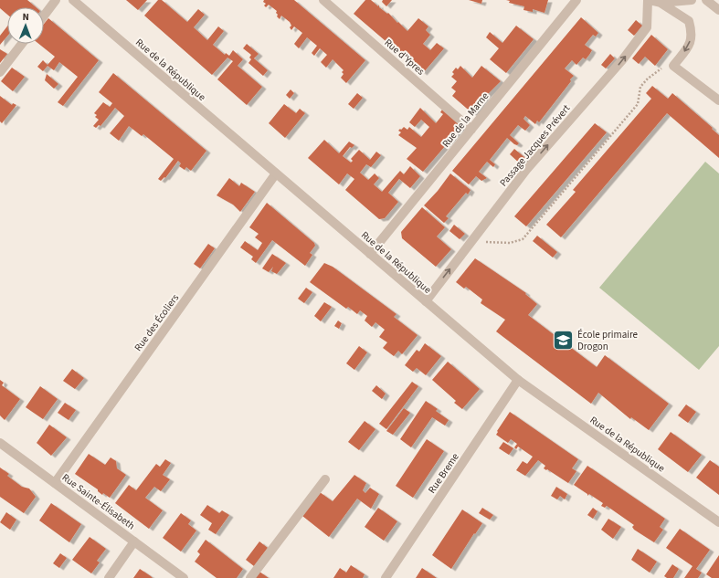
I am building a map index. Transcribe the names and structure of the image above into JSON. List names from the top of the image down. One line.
{"streets":{"street":["Rue d'Ypres","Rue de la République","Rue de la Marne","Passage Jacques Prévert","Rue des Écoliers","Rue Breme","Rue Sainte-Élisabeth"]},"crossings":[["Rue d'Ypres","Rue de la Marne"],["Rue de la République","Rue de la Marne"],["Rue de la République","Passage Jacques Prévert"],["Rue de la République","Rue des Écoliers"],["Rue de la République","Rue Breme"],["Rue des Écoliers","Rue Sainte-Élisabeth"]],"one_way":["Passage Jacques Prévert"],"places":{"school or university":["École primaire Drogon"]},"north":"top"}
